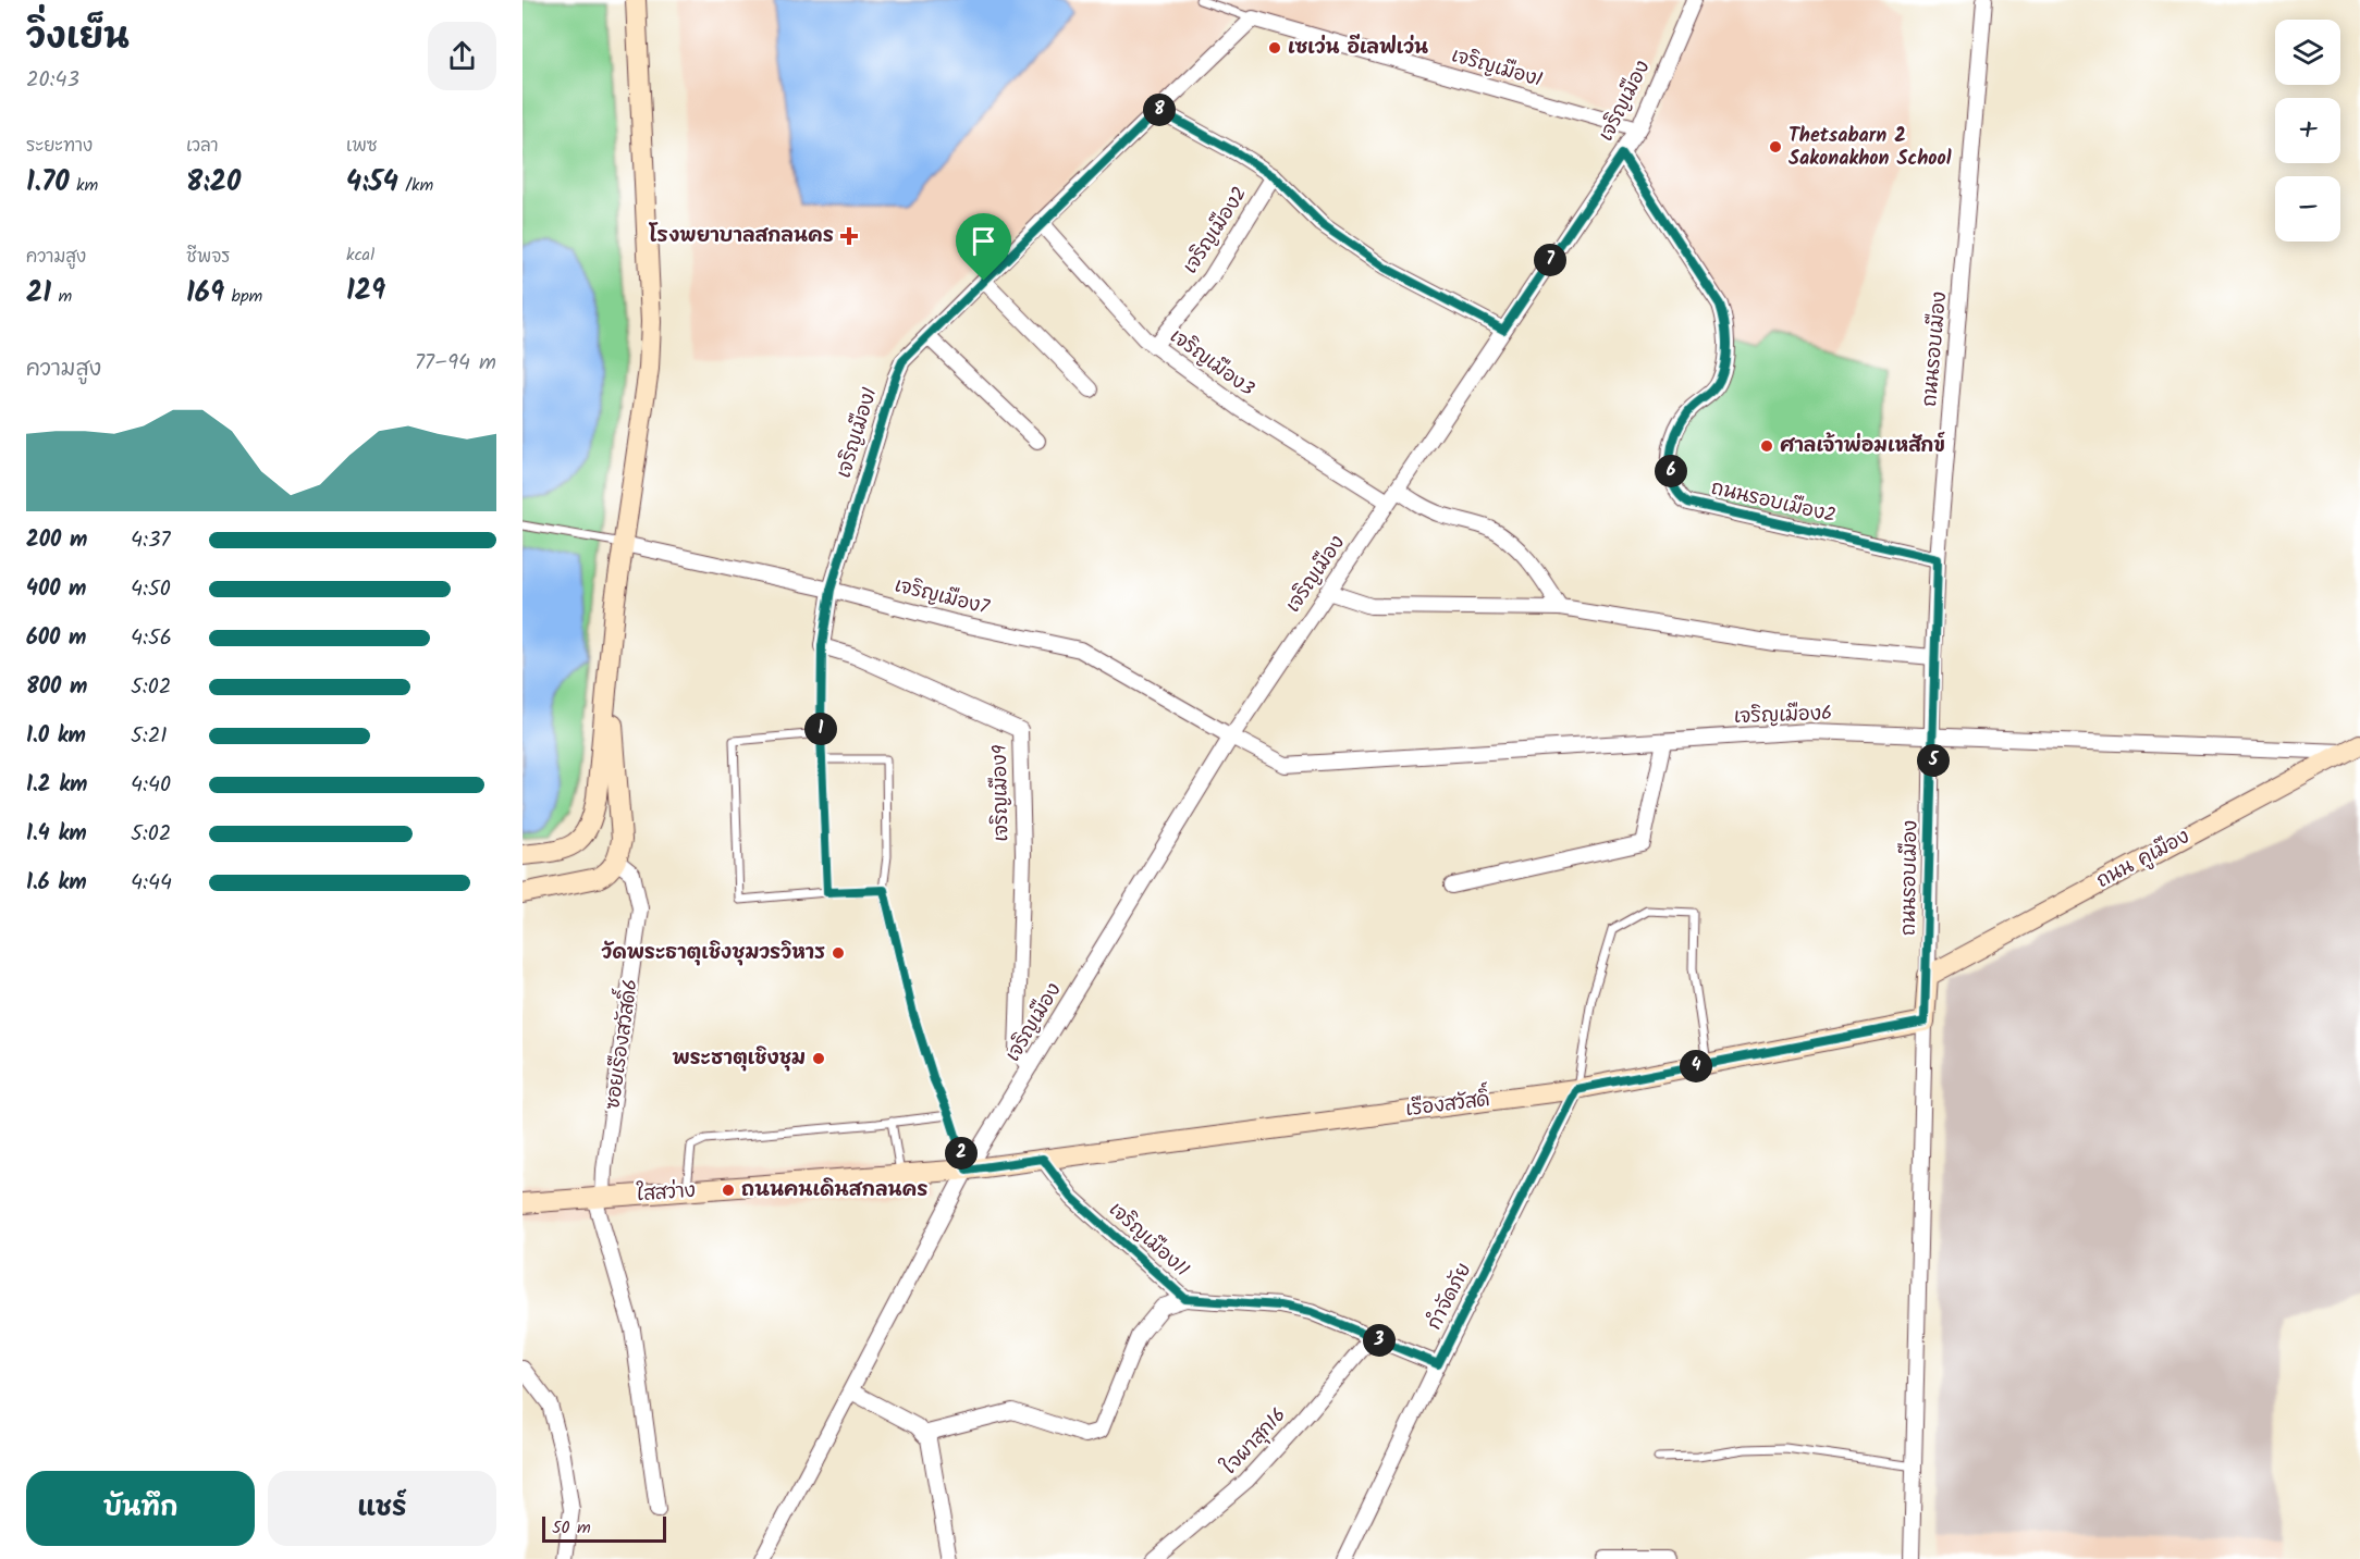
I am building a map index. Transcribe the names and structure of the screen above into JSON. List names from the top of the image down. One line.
{"streets":{"street":["เจริญเมือง1","เจริญเมือง","เจริญเมือง2","ถนนรอบเมือง","เจริญเมือง3","ถนนรอบเมือง2","เจริญเมือง7","เจริญเมือง6","เจริญเมือง9","ถนน คูเมือง","ซอยเรืองสวัสดิ์6","เรืองสวัสดิ์","ใสสว่าง","เจริญเมือง11","กำจัดภัย","ใจผาสุก16"]},"crossings":[["เจริญเมือง1","เจริญเมือง"],["เจริญเมือง1","เจริญเมือง2"],["เจริญเมือง1","เจริญเมือง3"],["เจริญเมือง1","เจริญเมือง7"],["เจริญเมือง1","เจริญเมือง9"],["เจริญเมือง","เจริญเมือง3"],["เจริญเมือง","ถนนรอบเมือง2"],["เจริญเมือง","เจริญเมือง7"],["เจริญเมือง","เจริญเมือง6"],["เจริญเมือง","เจริญเมือง9"],["เจริญเมือง","เรืองสวัสดิ์"],["เจริญเมือง","ใสสว่าง"],["เจริญเมือง2","เจริญเมือง3"],["ถนนรอบเมือง","ถนนรอบเมือง2"],["ถนนรอบเมือง","เจริญเมือง6"],["ถนนรอบเมือง","ถนน คูเมือง"],["เจริญเมือง7","เจริญเมือง6"],["เจริญเมือง6","ถนน คูเมือง"],["ซอยเรืองสวัสดิ์6","ใสสว่าง"],["เรืองสวัสดิ์","ใสสว่าง"],["เรืองสวัสดิ์","เจริญเมือง11"],["เรืองสวัสดิ์","กำจัดภัย"],["เจริญเมือง11","กำจัดภัย"],["เจริญเมือง11","ใจผาสุก16"]],"places":{"other":["เซเว่น อีเลฟเว่น","Thetsabarn 2 Sakonakhon School","ศาลเจ้าพ่อมเหสักข์","วัดพระธาตุเชิงชุมวรวิหาร","พระธาตุเชิงชุม","ถนนคนเดินสกลนคร"],"health":["โรงพยาบาลสกลนคร"]},"scale_bar":"50 m","page":{"heading":["วิ่งเย็น","20:43"],"map_buttons":["+","−"],"pins":["8","7","6","1","5","4","2","3"],"stats":[["ระยะทาง","1.70 km"],["เวลา","8:20"],["เพซ","4:54 /km"],["ความสูง","21 m"],["ชีพจร","169 bpm"],["kcal","129"]],"chart":["ความสูง","77–94 m"],"list":[{"name":"200 m","note":"4:37"},{"name":"400 m","note":"4:50"},{"name":"600 m","note":"4:56"},{"name":"800 m","note":"5:02"},{"name":"1.0 km","note":"5:21"},{"name":"1.2 km","note":"4:40"},{"name":"1.4 km","note":"5:02"},{"name":"1.6 km","note":"4:44"}],"buttons":["บันทึก","แชร์"],"scale":"50 m"}}
